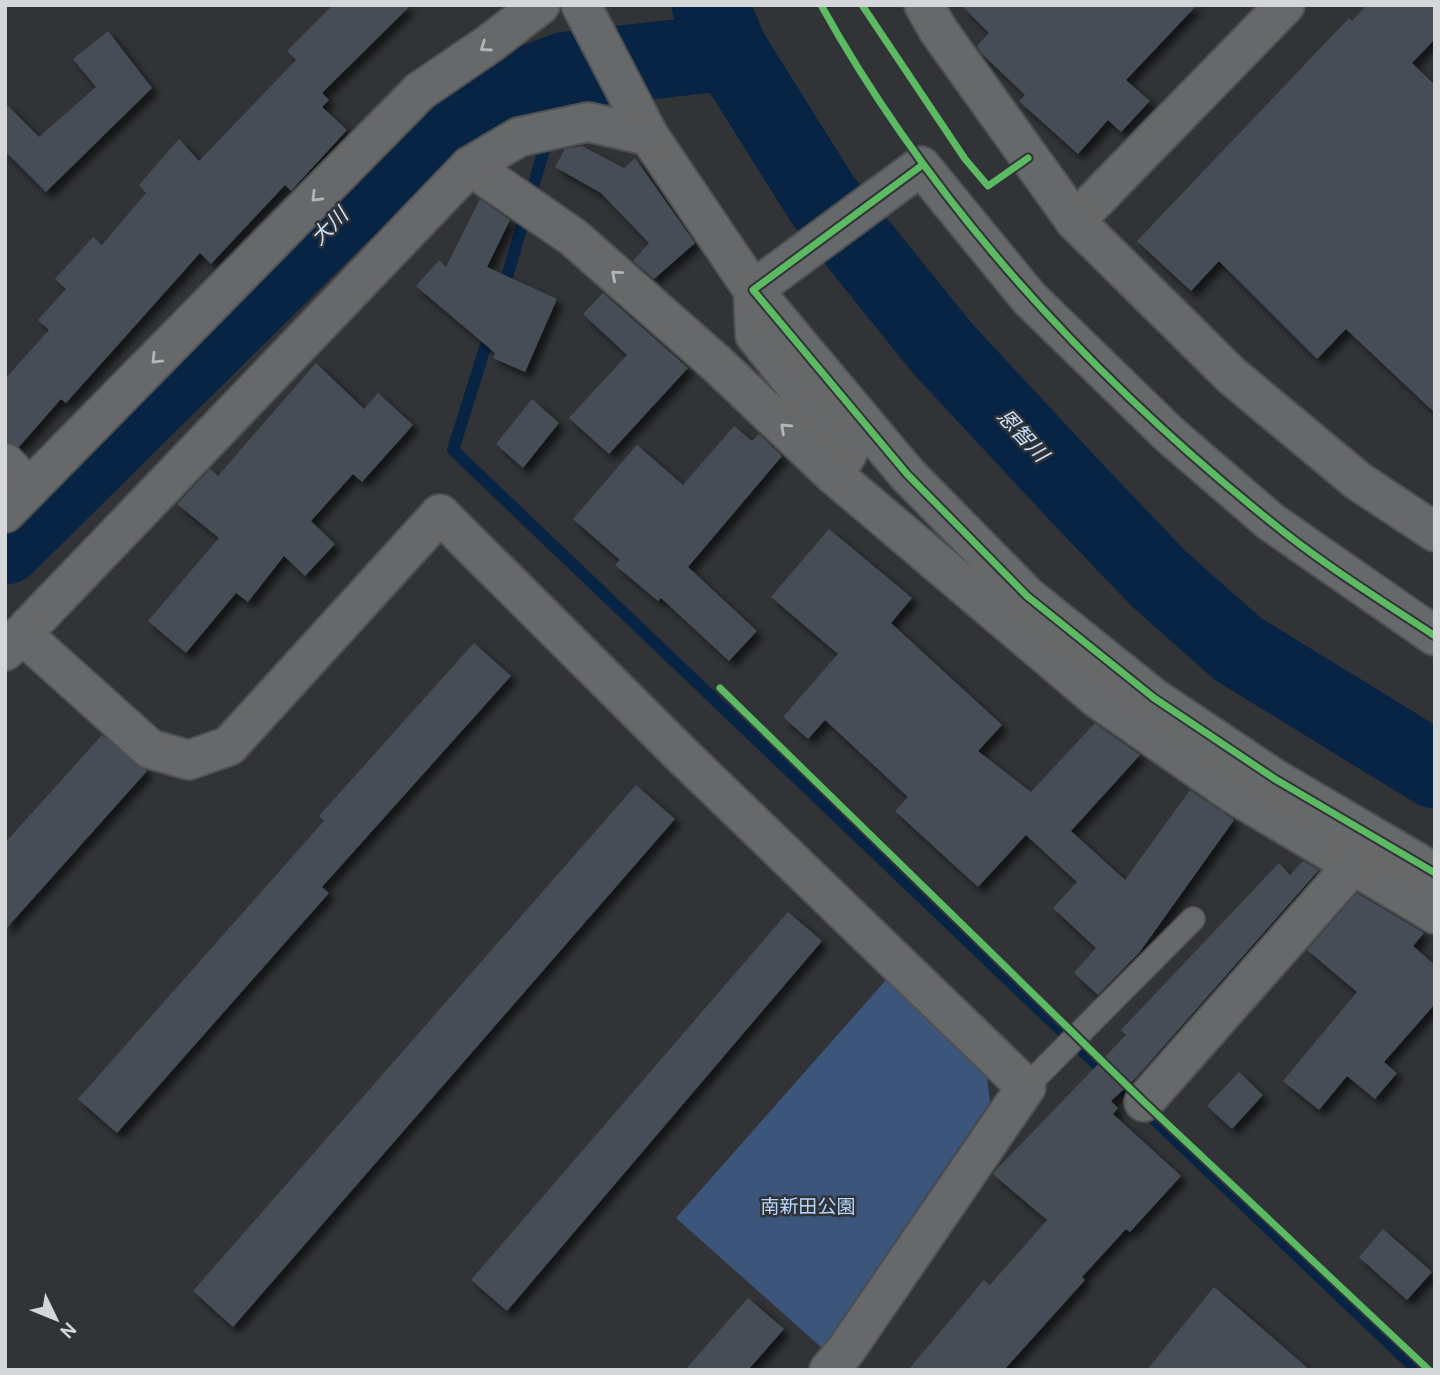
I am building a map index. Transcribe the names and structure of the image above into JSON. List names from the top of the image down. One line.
{"water":["大川","恩智川"],"parks":["南新田公園"],"north":"bottom right"}
